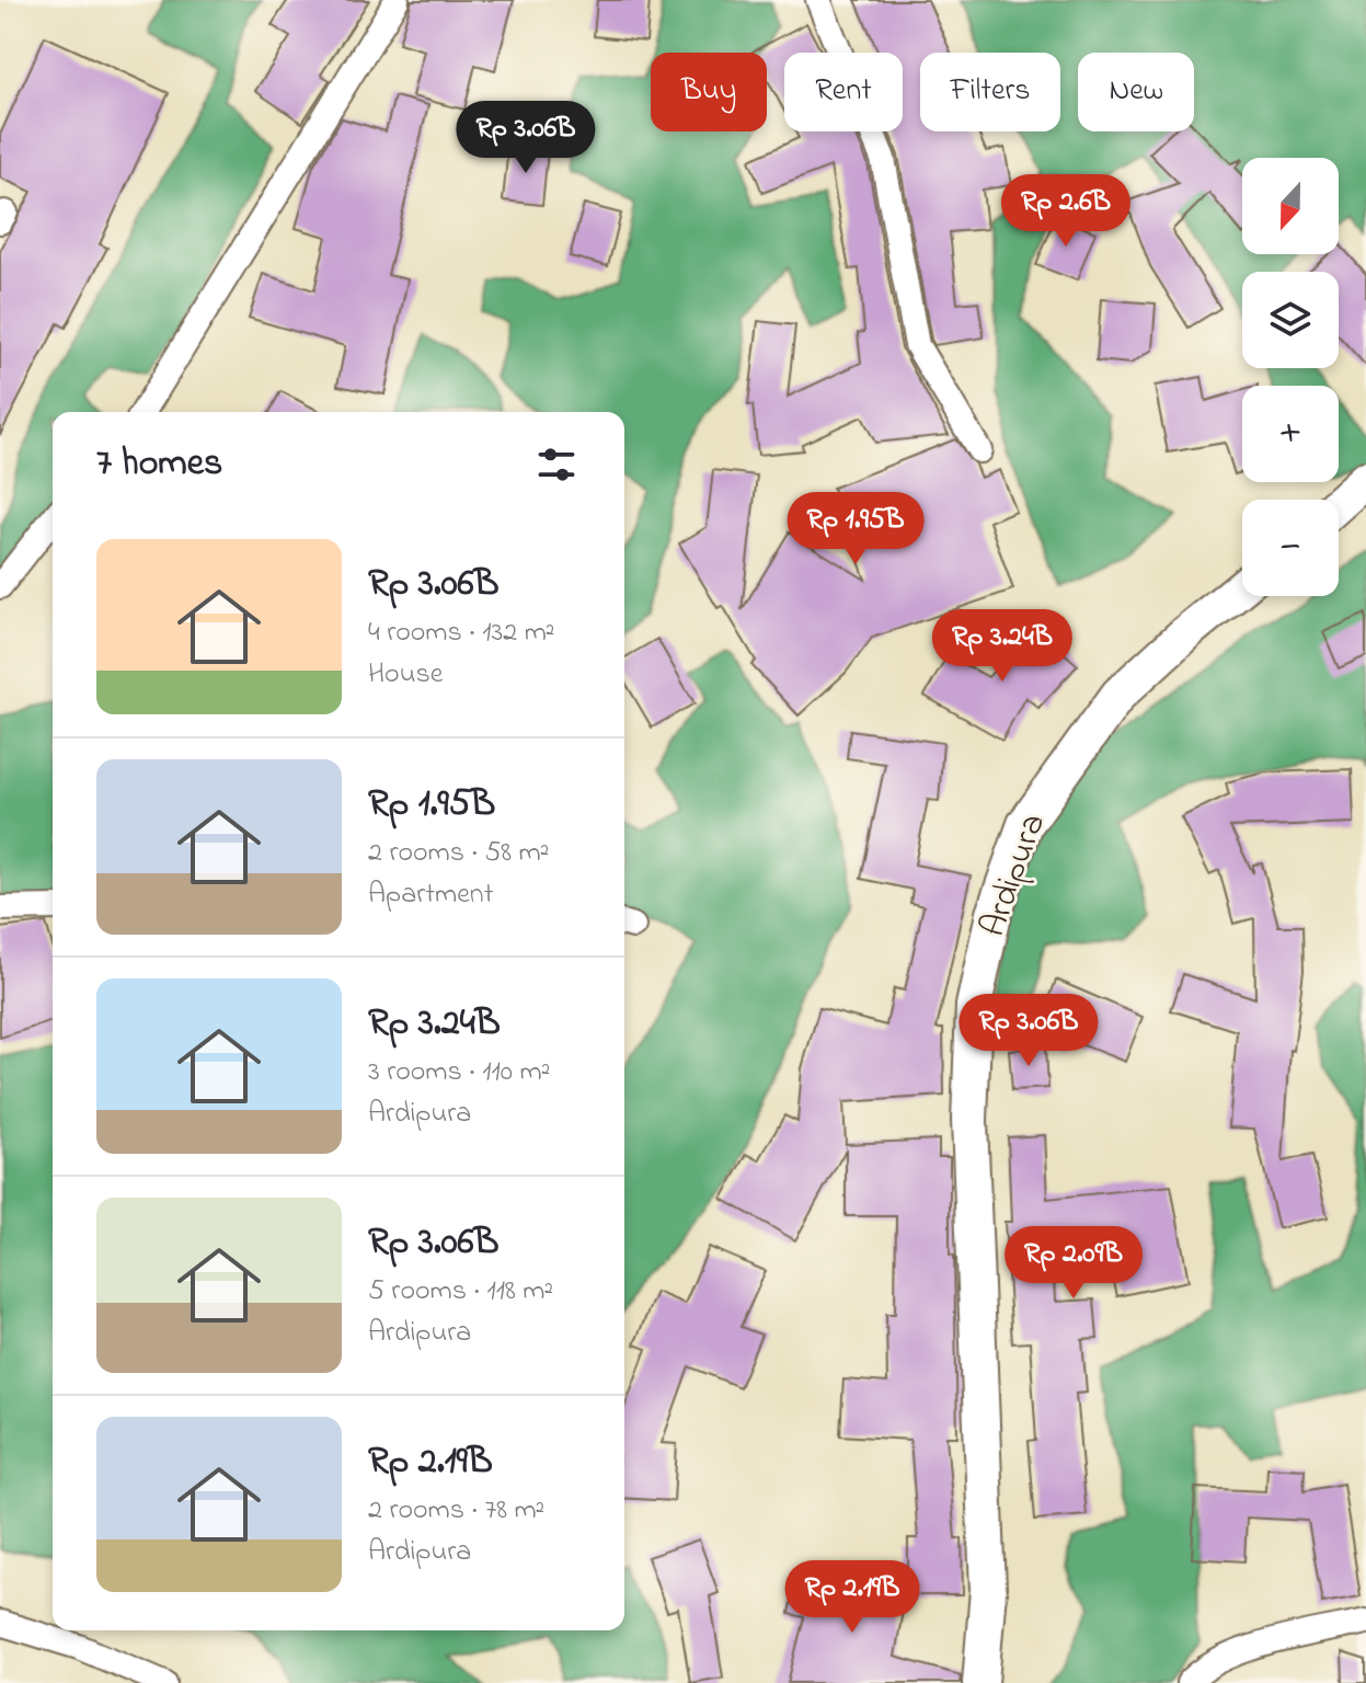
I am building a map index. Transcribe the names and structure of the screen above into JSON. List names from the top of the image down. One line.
{"streets":{"street":["Ardipura"]},"north":"bottom","page":{"chip":["Buy","Rent","Filters","New"],"price":["Rp 3.06B","Rp 2.6B","Rp 1.95B","Rp 3.24B","Rp 3.06B","Rp 2.09B","Rp 2.19B"],"map_buttons":["+","−"],"heading":"7 homes","list":[{"name":"Rp 3.06B","note":"4 rooms · 132 m² · House"},{"name":"Rp 1.95B","note":"2 rooms · 58 m² · Apartment"},{"name":"Rp 3.24B","note":"3 rooms · 110 m² · Ardipura"},{"name":"Rp 3.06B","note":"5 rooms · 118 m² · Ardipura"},{"name":"Rp 2.19B","note":"2 rooms · 78 m² · Ardipura"}]}}
